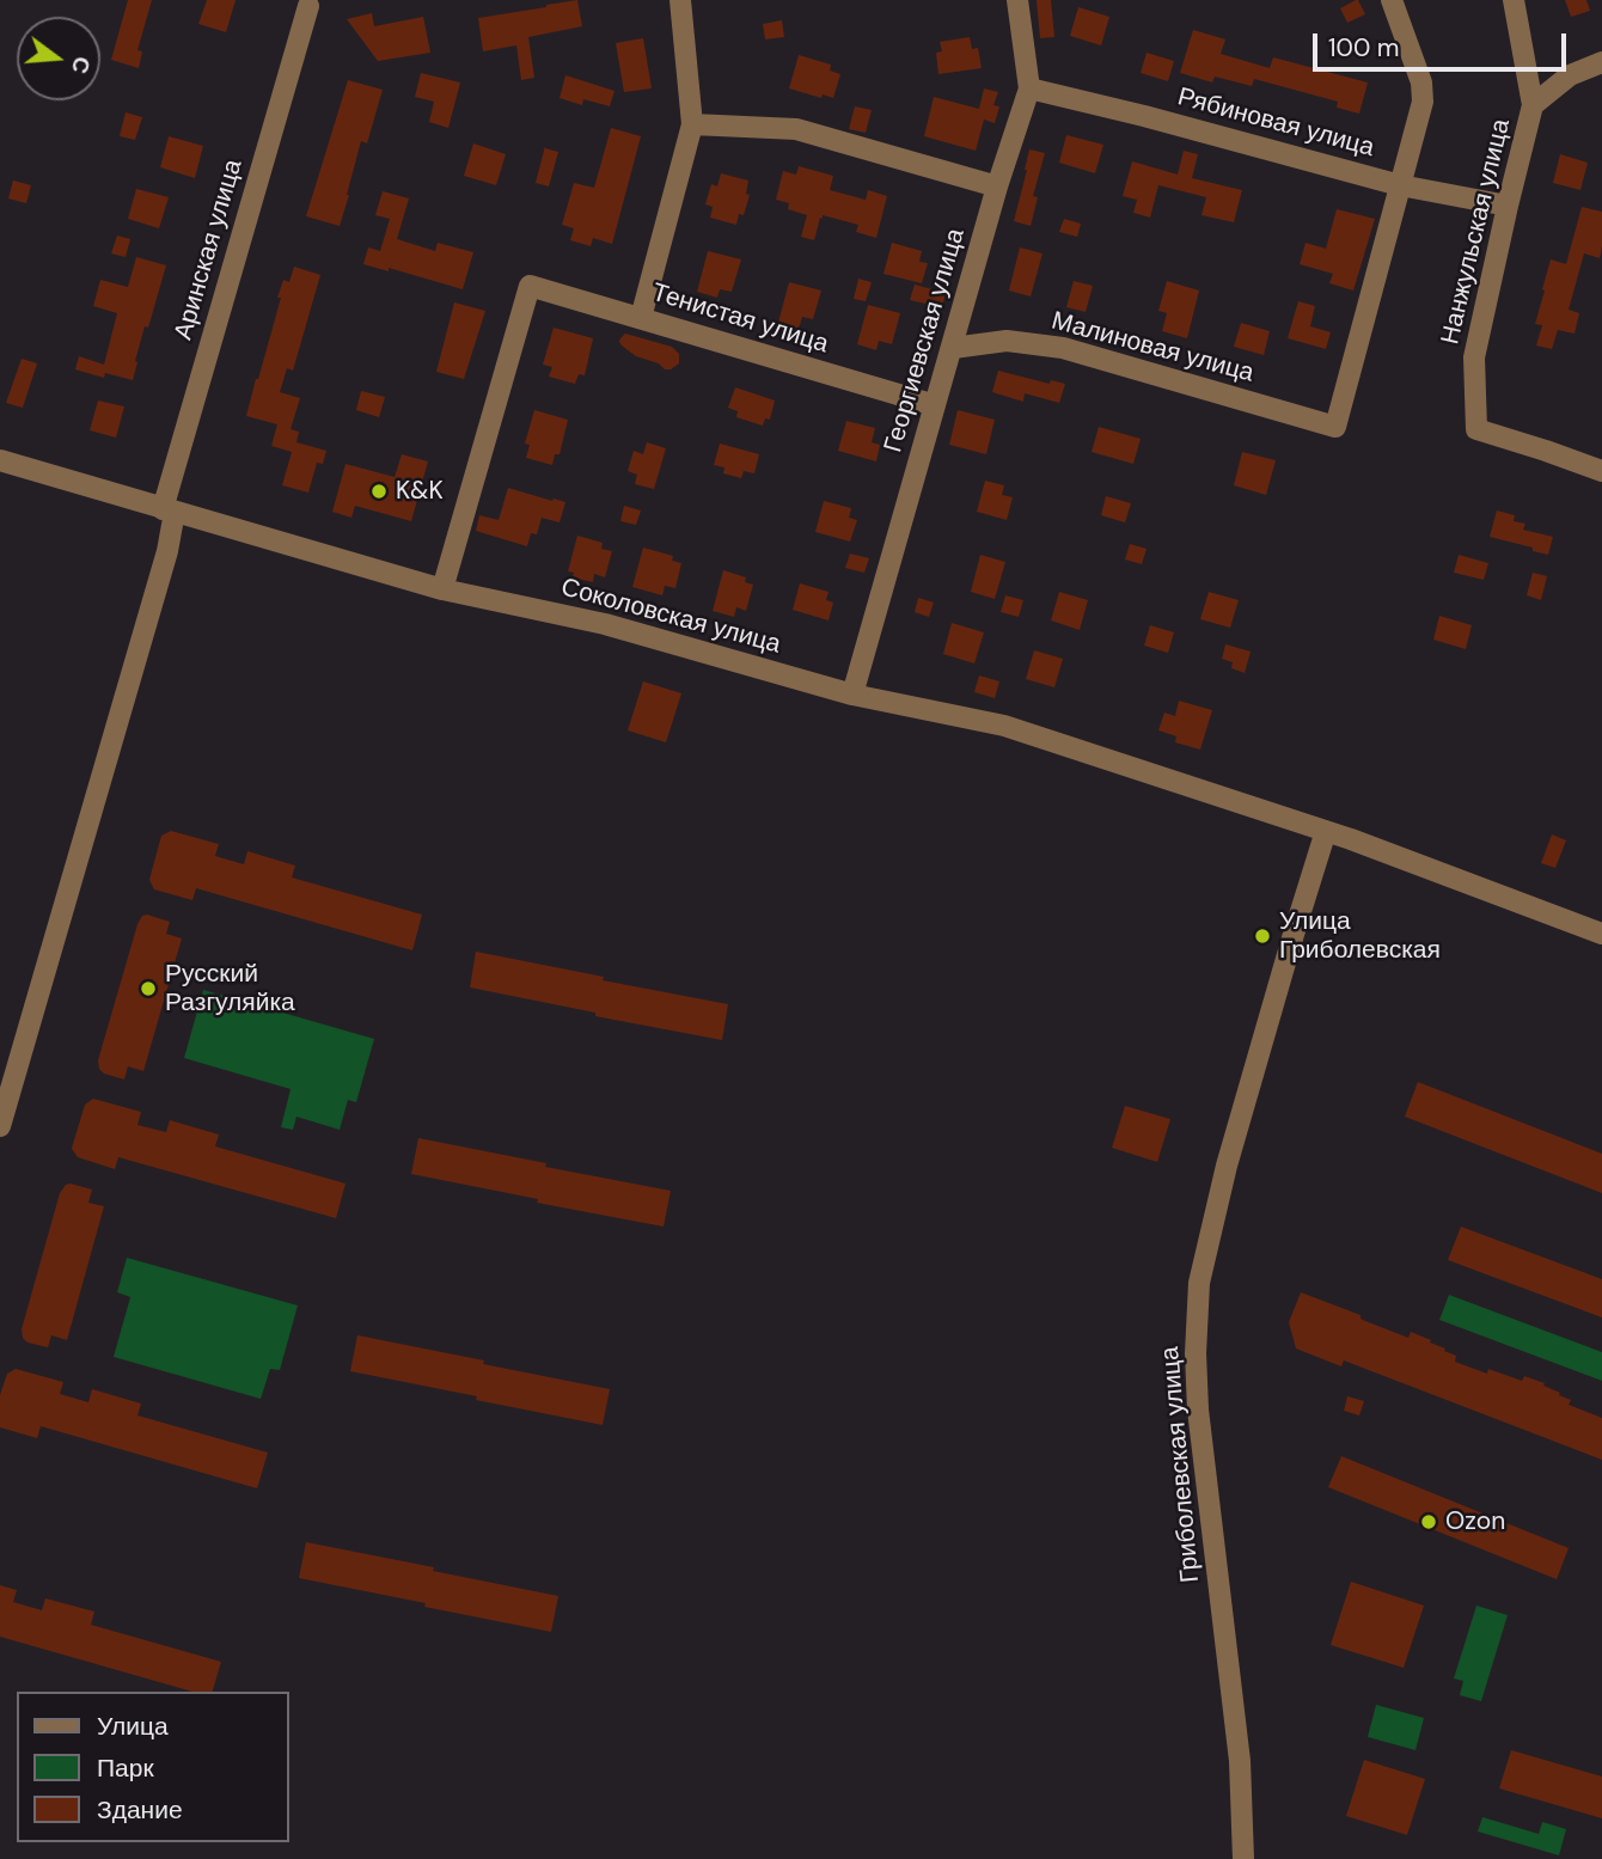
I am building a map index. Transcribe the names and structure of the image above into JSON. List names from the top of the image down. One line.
{"streets":{"street":["Рябиновая улица","Нанжульская улица","Аринская улица","Тенистая улица","Георгиевская улица","Малиновая улица","Соколовская улица","Гриболевская улица"]},"crossings":[["Рябиновая улица","Нанжульская улица"],["Рябиновая улица","Георгиевская улица"],["Рябиновая улица","Малиновая улица"],["Аринская улица","Соколовская улица"],["Тенистая улица","Георгиевская улица"],["Тенистая улица","Соколовская улица"],["Георгиевская улица","Малиновая улица"],["Георгиевская улица","Соколовская улица"],["Соколовская улица","Гриболевская улица"]],"places":["K&K","Улица Гриболевская","Русский Разгуляйка","Ozon"],"legend":["Улица","Парк","Здание"],"scale_bar":"100 m","north":"right"}
